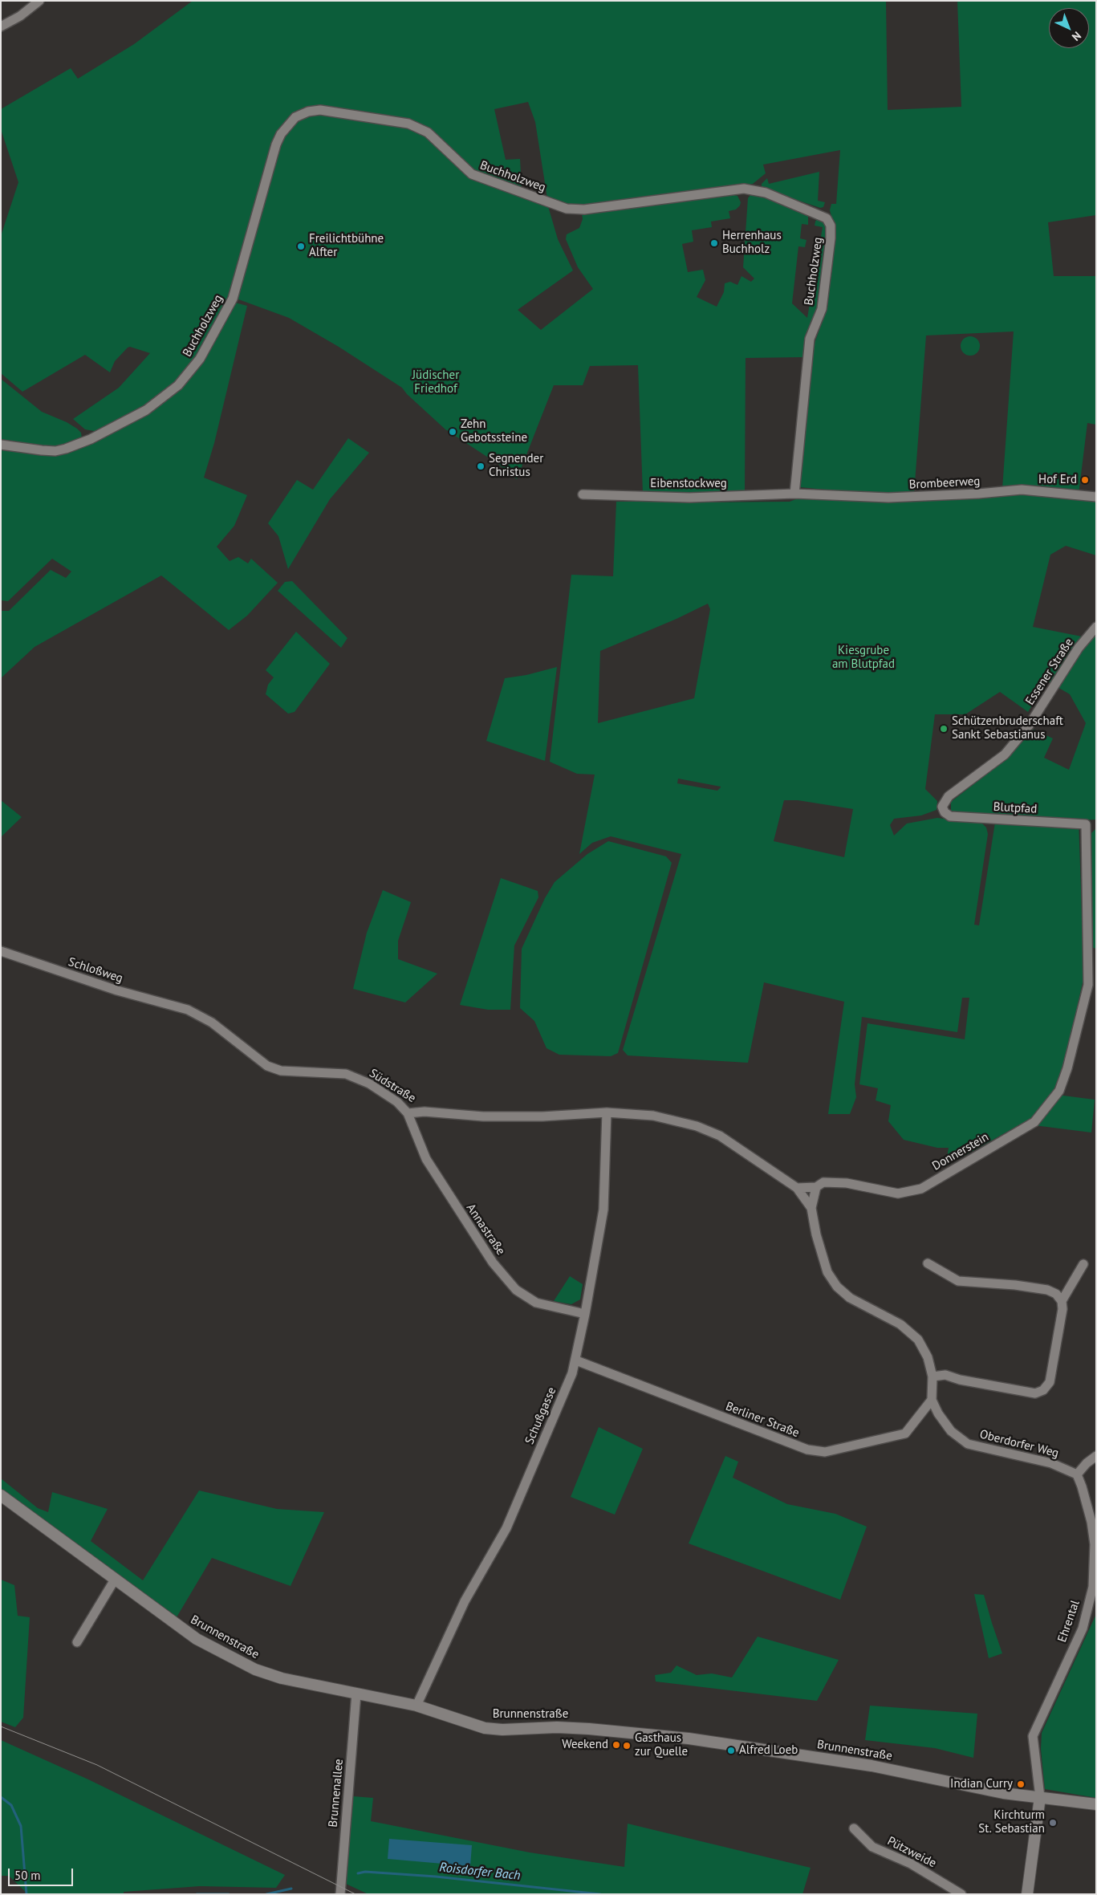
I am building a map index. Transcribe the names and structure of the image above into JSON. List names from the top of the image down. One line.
{"streets":{"street":["Buchholzweg","Brombeerweg","Eibenstockweg","Essener Straße","Blutpfad","Schloßweg","Südstraße","Donnerstein","Annastraße","Schußgasse","Berliner Straße","Oberdorfer Weg","Ehrental","Brunnenstraße","Brunnenallee","Pützweide"]},"crossings":[["Buchholzweg","Brombeerweg"],["Buchholzweg","Eibenstockweg"],["Brombeerweg","Eibenstockweg"],["Essener Straße","Blutpfad"],["Blutpfad","Donnerstein"],["Schloßweg","Südstraße"],["Südstraße","Annastraße"],["Südstraße","Schußgasse"],["Donnerstein","Oberdorfer Weg"],["Annastraße","Schußgasse"],["Schußgasse","Berliner Straße"],["Schußgasse","Brunnenstraße"],["Berliner Straße","Oberdorfer Weg"],["Oberdorfer Weg","Ehrental"],["Ehrental","Brunnenstraße"],["Brunnenstraße","Brunnenallee"]],"water":["Roisdorfer Bach"],"parks":["Jüdischer Friedhof","Kiesgrube am Blutpfad"],"places":["Herrenhaus Buchholz","Freilichtbühne Alfter","Zehn Gebotssteine","Segnender Christus","Hof Erd","Schützenbruderschaft Sankt Sebastianus","Weekend","Gasthaus zur Quelle","Alfred Loeb","Indian Curry","Kirchturm St. Sebastian"],"scale_bar":"50 m","north":"bottom right"}
